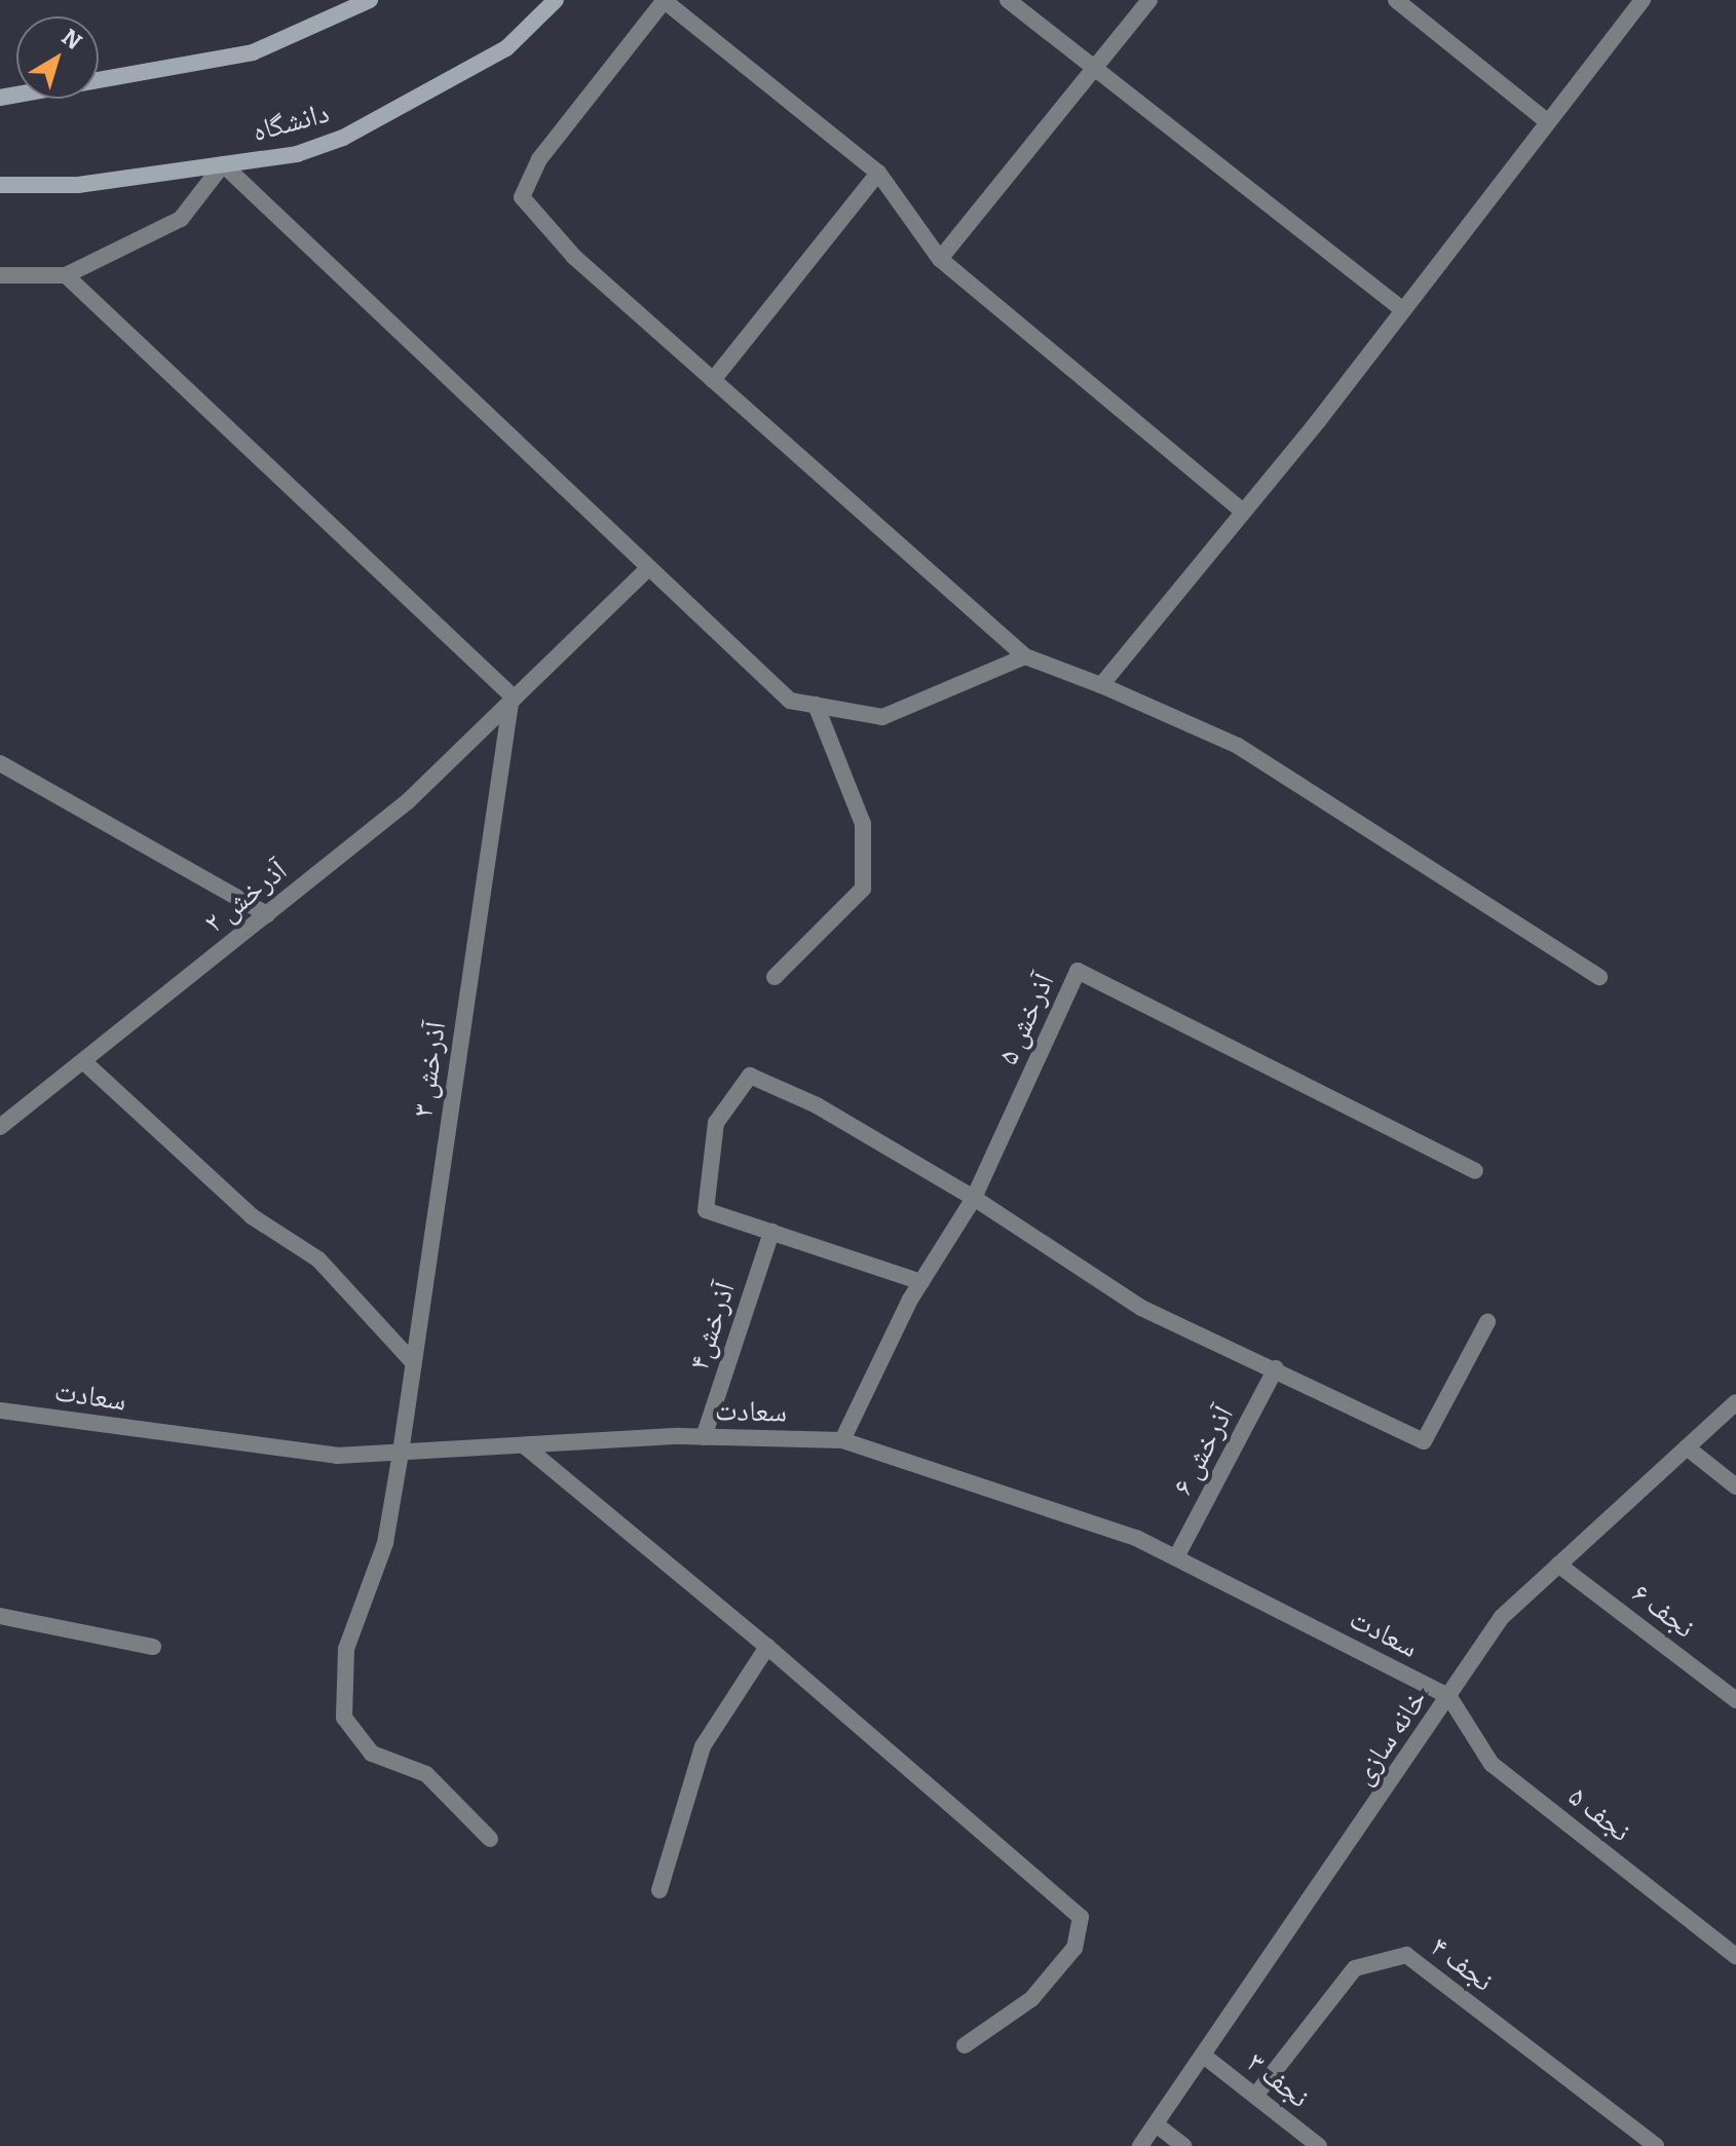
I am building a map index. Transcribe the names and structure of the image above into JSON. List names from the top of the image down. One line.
{"streets":{"main road":["دانشگاه"],"street":["آذرخش ۲","آذرخش ۵","آذرخش ۳","آذرخش۴","سعادت","آذرخش ۶","نجف ۶","خانه سازی","نجف ۵","نجف ۴","نجف ۳"]},"crossings":[["آذرخش ۲","آذرخش ۳"],["آذرخش ۵","سعادت"],["آذرخش ۳","سعادت"],["آذرخش۴","سعادت"],["سعادت","آذرخش ۶"],["سعادت","خانه سازی"],["سعادت","نجف ۵"],["نجف ۶","خانه سازی"],["خانه سازی","نجف ۵"],["خانه سازی","نجف ۳"],["نجف ۴","نجف ۳"]],"north":"top right"}
